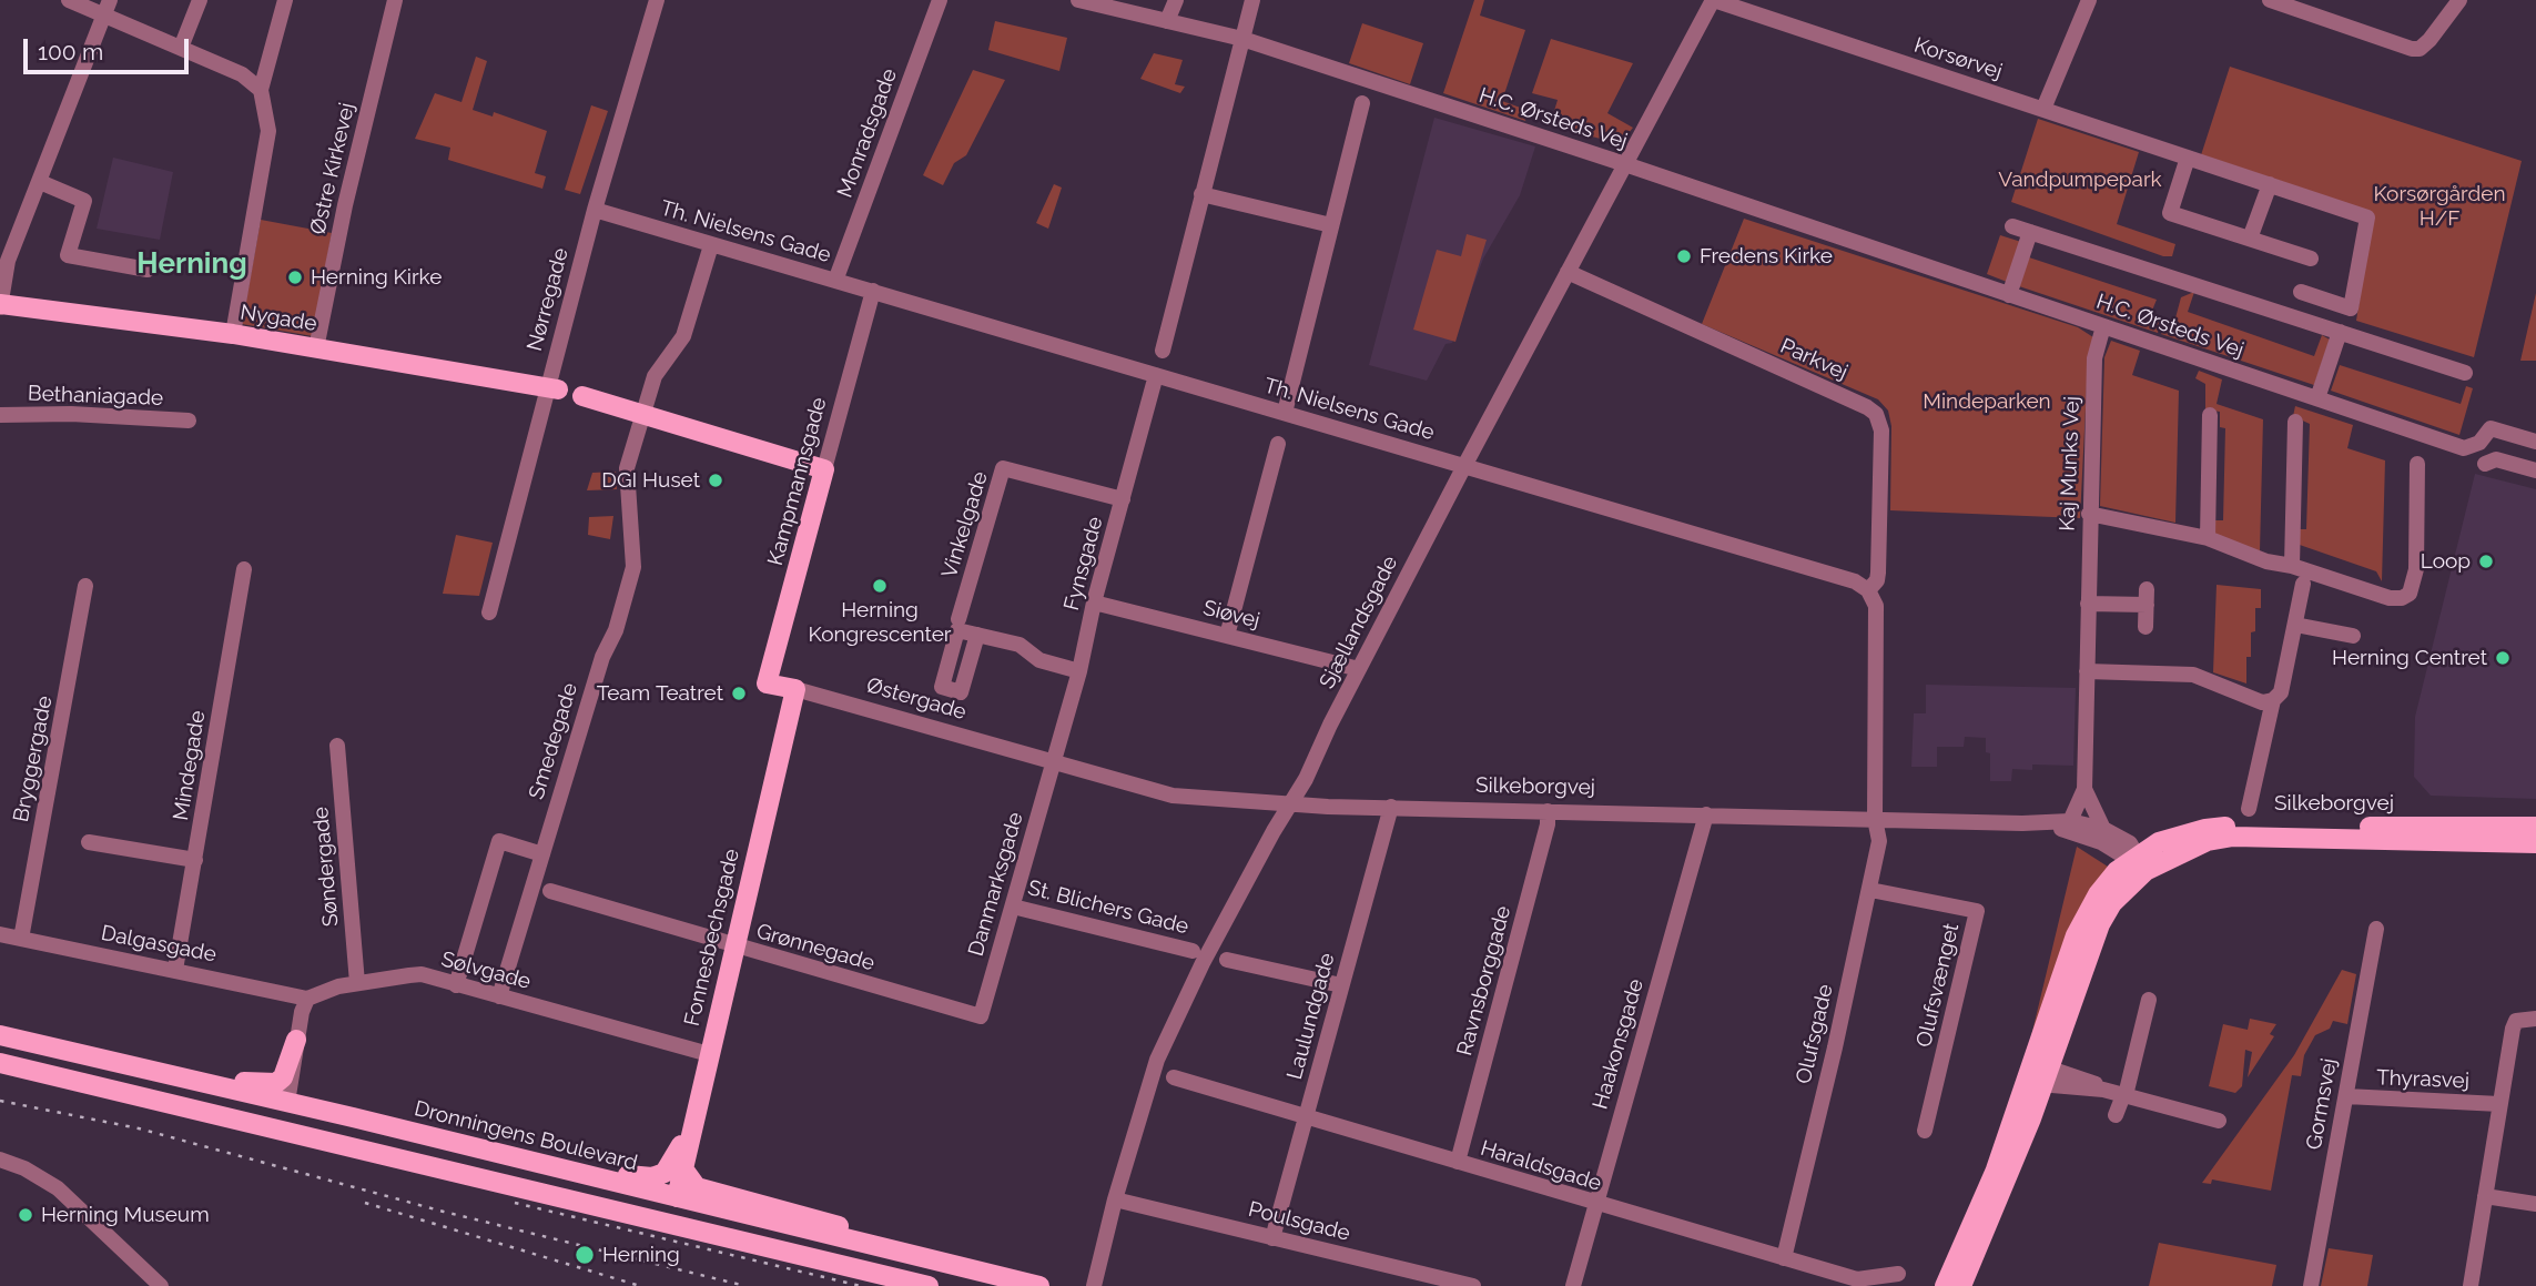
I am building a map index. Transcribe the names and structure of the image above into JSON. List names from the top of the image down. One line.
{"streets":{"main road":["Nygade","Kampmannsgade","Østergade","Silkeborgvej","Fonnesbechsgade","Dronningens Boulevard"],"street":["Korsørvej","H.C. Ørsteds Vej","Monradsgade","Østre Kirkevej","Th. Nielsens Gade","Nørregade","Parkvej","Bethaniagade","Kaj Munks Vej","Vinkelgade","Fynsgade","Siøvej","Sjællandsgade","Smedegade","Bryggergade","Mindegade","Søndergade","Danmarksgade","St. Blichers Gade","Dalgasgade","Grønnegade","Sølvgade","Ravnsborggade","Olufsvænget","Laulundgade","Olufsgade","Haakonsgade","Thyrasvej","Gormsvej","Haraldsgade","Poulsgade"]},"crossings":[["Korsørvej","Sjællandsgade"],["H.C. Ørsteds Vej","Kaj Munks Vej"],["H.C. Ørsteds Vej","Sjællandsgade"],["Monradsgade","Th. Nielsens Gade"],["Østre Kirkevej","Nygade"],["Th. Nielsens Gade","Nørregade"],["Th. Nielsens Gade","Parkvej"],["Th. Nielsens Gade","Kampmannsgade"],["Th. Nielsens Gade","Fynsgade"],["Th. Nielsens Gade","Sjællandsgade"],["Th. Nielsens Gade","Smedegade"],["Nørregade","Nygade"],["Parkvej","Sjællandsgade"],["Kaj Munks Vej","Silkeborgvej"],["Kampmannsgade","Østergade"],["Vinkelgade","Fynsgade"],["Fynsgade","Siøvej"],["Fynsgade","Østergade"],["Fynsgade","Silkeborgvej"],["Fynsgade","Danmarksgade"],["Siøvej","Sjællandsgade"],["Sjællandsgade","Silkeborgvej"],["Sjællandsgade","Poulsgade"],["Østergade","Silkeborgvej"],["Østergade","Danmarksgade"],["Østergade","Fonnesbechsgade"],["Smedegade","Sølvgade"],["Bryggergade","Dalgasgade"],["Mindegade","Dalgasgade"],["Silkeborgvej","Danmarksgade"],["Silkeborgvej","Ravnsborggade"],["Silkeborgvej","Laulundgade"],["Silkeborgvej","Olufsgade"],["Silkeborgvej","Haakonsgade"],["Søndergade","Sølvgade"],["Danmarksgade","St. Blichers Gade"],["Danmarksgade","Grønnegade"],["Fonnesbechsgade","Grønnegade"],["Fonnesbechsgade","Sølvgade"],["Fonnesbechsgade","Dronningens Boulevard"],["Dalgasgade","Sølvgade"],["Ravnsborggade","Haraldsgade"],["Olufsvænget","Olufsgade"],["Laulundgade","Haraldsgade"],["Laulundgade","Poulsgade"],["Olufsgade","Haraldsgade"],["Haakonsgade","Haraldsgade"],["Thyrasvej","Gormsvej"]],"districts":["Herning"],"parks":["Vandpumpepark","Korsørgården H/F","Mindeparken"],"places":["Fredens Kirke","Herning Kirke","DGI Huset","Loop","Herning Kongrescenter","Herning Centret","Team Teatret","Herning Museum","Herning"],"scale_bar":"100 m"}
